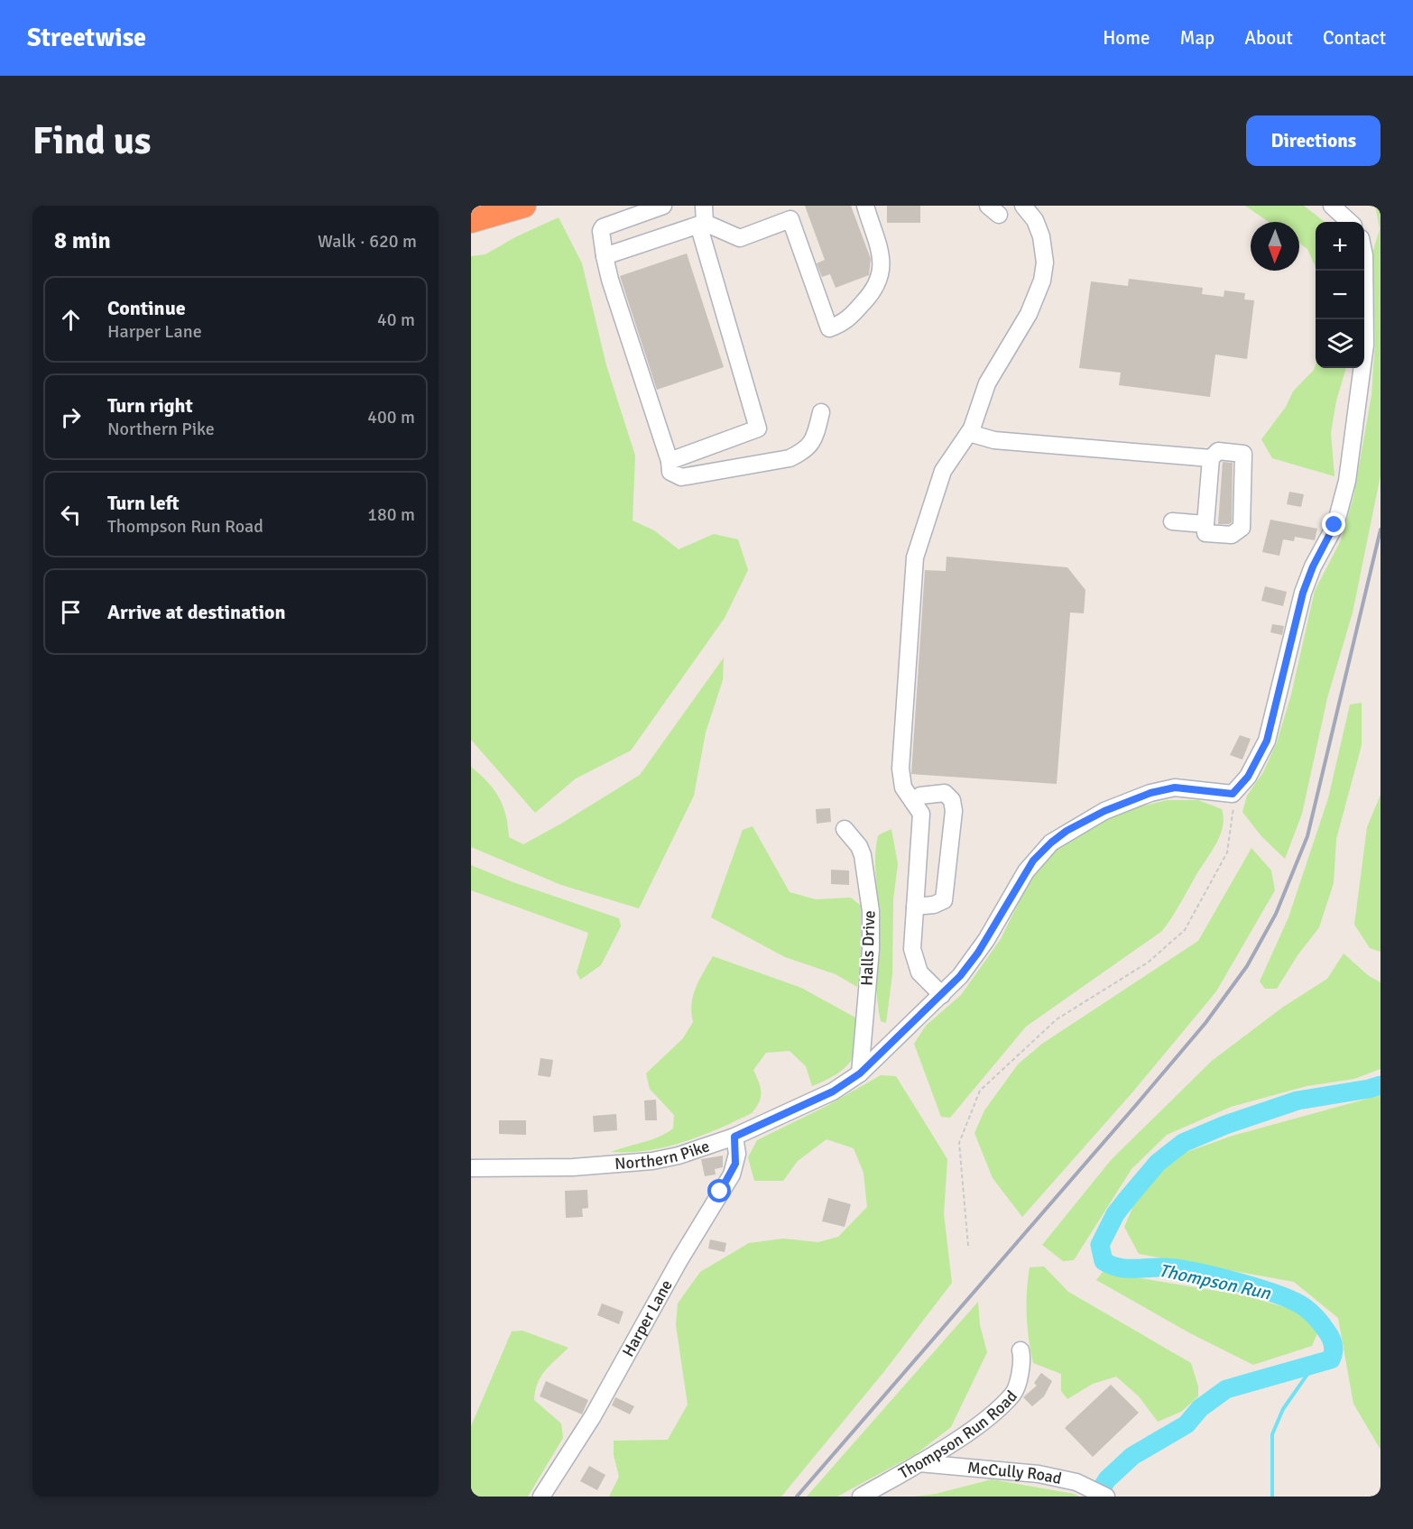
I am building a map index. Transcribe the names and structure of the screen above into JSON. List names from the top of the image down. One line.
{"streets":{"street":["Halls Drive","Northern Pike","Harper Lane","Thompson Run Road","McCully Road"]},"crossings":[["Halls Drive","Northern Pike"],["Northern Pike","Harper Lane"],["Thompson Run Road","McCully Road"]],"water":["Thompson Run"],"north":"bottom","page":{"header":"Streetwise","nav":["Home","Map","About","Contact"],"buttons":"Directions","title":"Find us","heading":["8 min","Walk · 620 m"],"map_buttons":["+","−"],"list":[["Continue","Harper Lane","40 m"],["Turn right","Northern Pike","400 m"],["Turn left","Thompson Run Road","180 m"],"Arrive at destination"]}}
